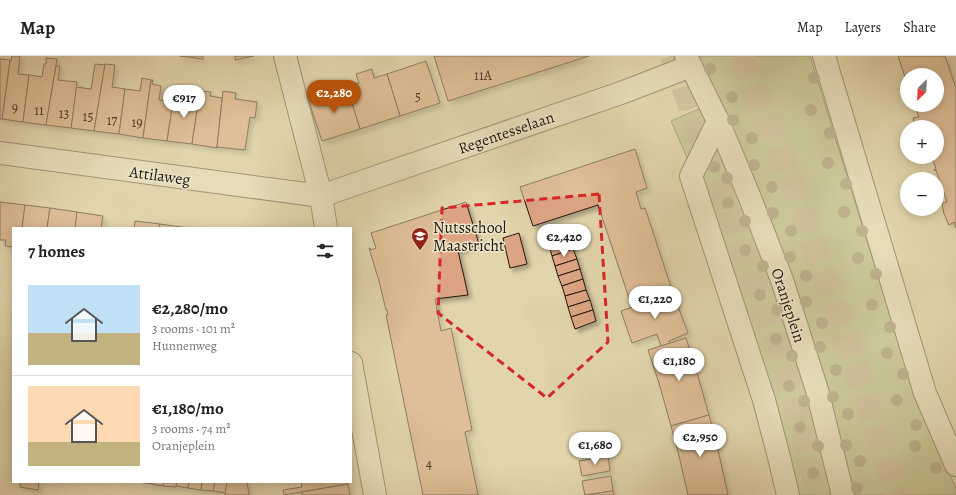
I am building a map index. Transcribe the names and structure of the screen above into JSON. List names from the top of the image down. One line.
{"streets":{"street":["Regentesselaan","Attilaweg","Oranjeplein"]},"crossings":[["Regentesselaan","Attilaweg"],["Regentesselaan","Oranjeplein"]],"places":{"school or university":["Nutsschool Maastricht"]},"house_numbers":["11A","5","9","11","13","15","17","19","4"],"north":"bottom left","page":{"header":"Map","nav":["Map","Layers","Share"],"map_buttons":["+","−"],"price":["€2,280","€917","€2,420","€1,220","€1,180","€2,950","€1,680"],"heading":"7 homes","list":[{"name":"€2,280/mo","note":"3 rooms · 101 m² · Hunnenweg"},{"name":"€1,180/mo","note":"3 rooms · 74 m² · Oranjeplein"}]}}
